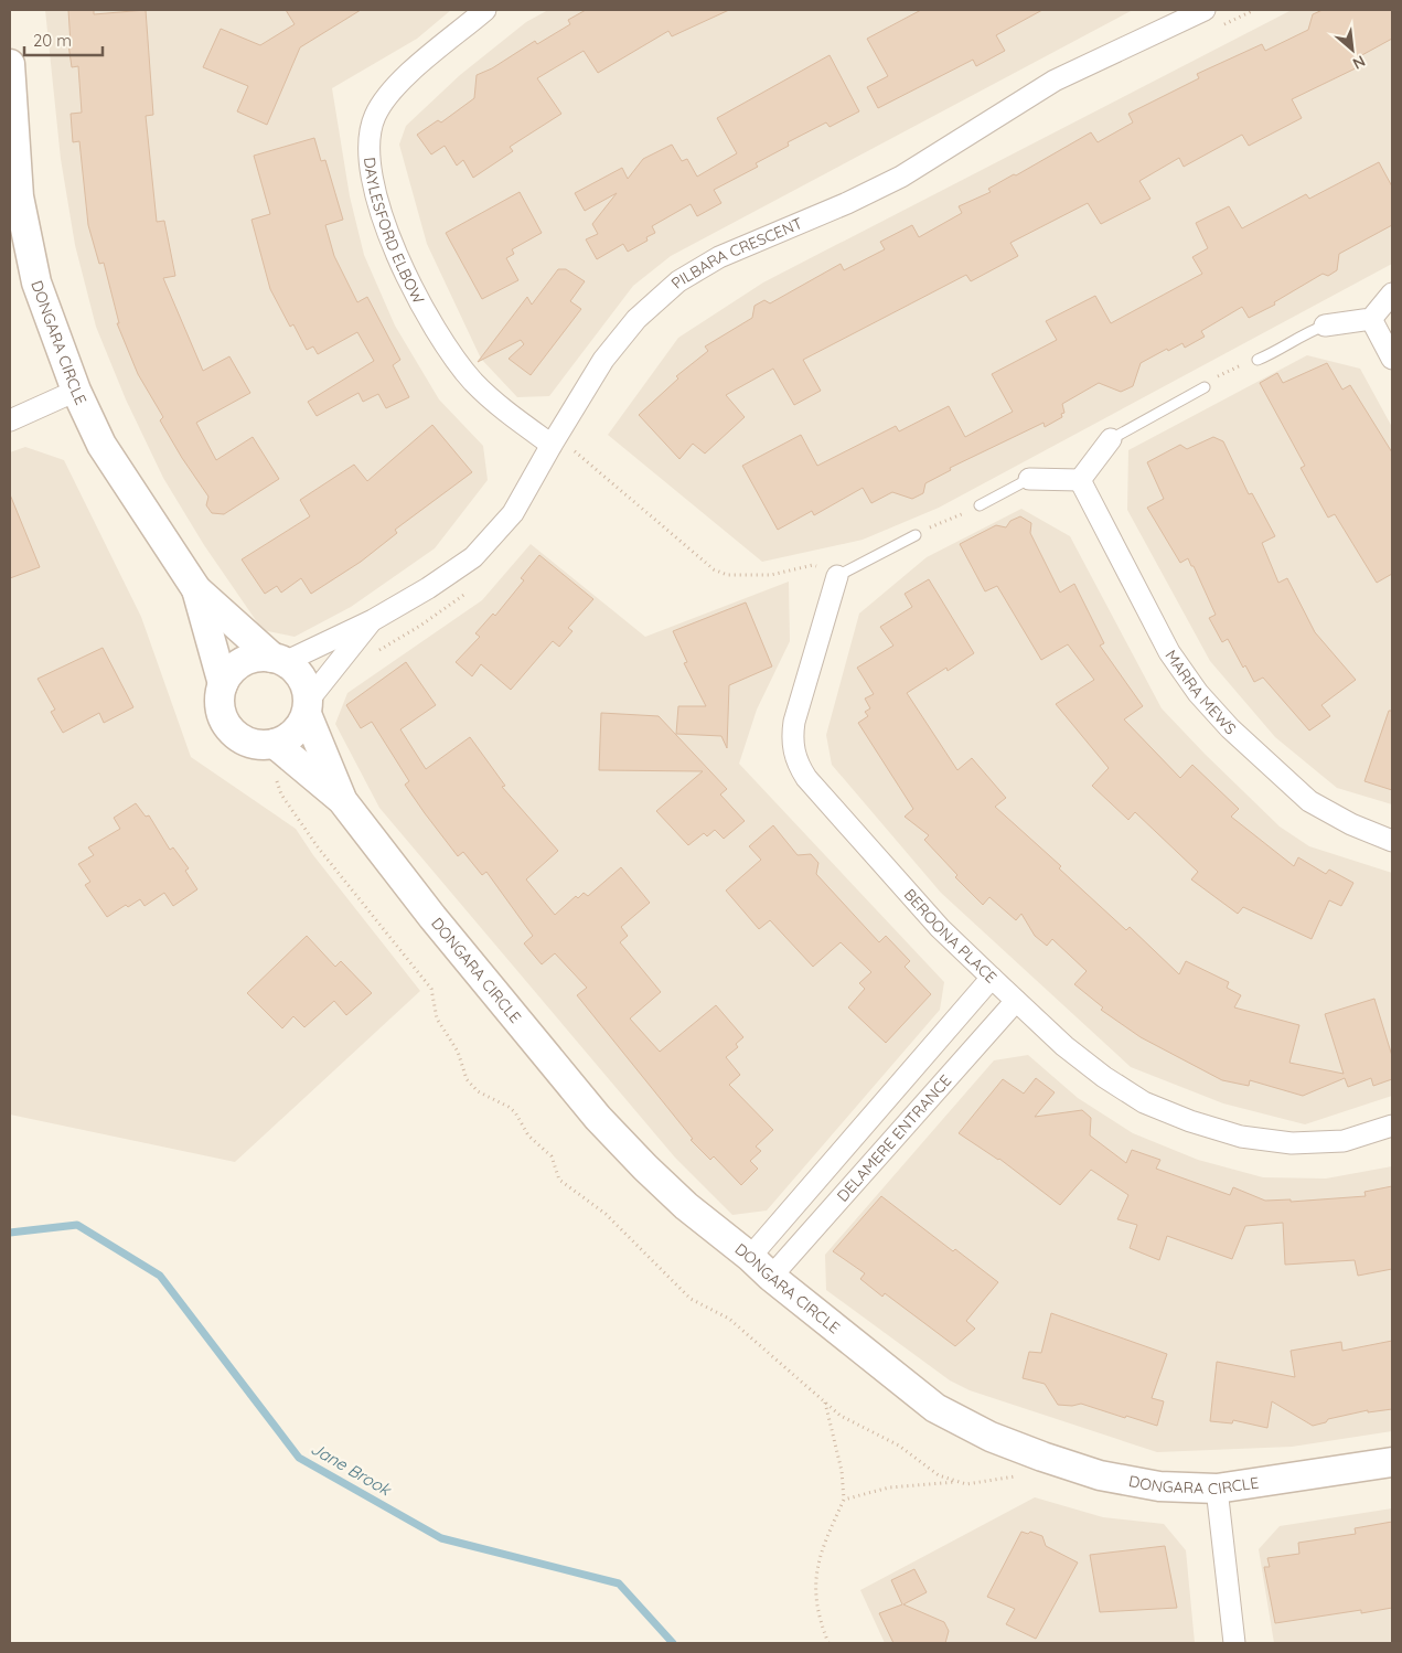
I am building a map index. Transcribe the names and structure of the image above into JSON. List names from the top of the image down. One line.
{"streets":{"street":["DAYLESFORD ELBOW","PILBARA CRESCENT","DONGARA CIRCLE","MARRA MEWS","BEROONA PLACE","DELAMERE ENTRANCE"]},"crossings":[["DAYLESFORD ELBOW","PILBARA CRESCENT"],["PILBARA CRESCENT","DONGARA CIRCLE"],["DONGARA CIRCLE","DELAMERE ENTRANCE"],["BEROONA PLACE","DELAMERE ENTRANCE"]],"water":["Jane Brook"],"scale_bar":"20 m","north":"bottom right"}
